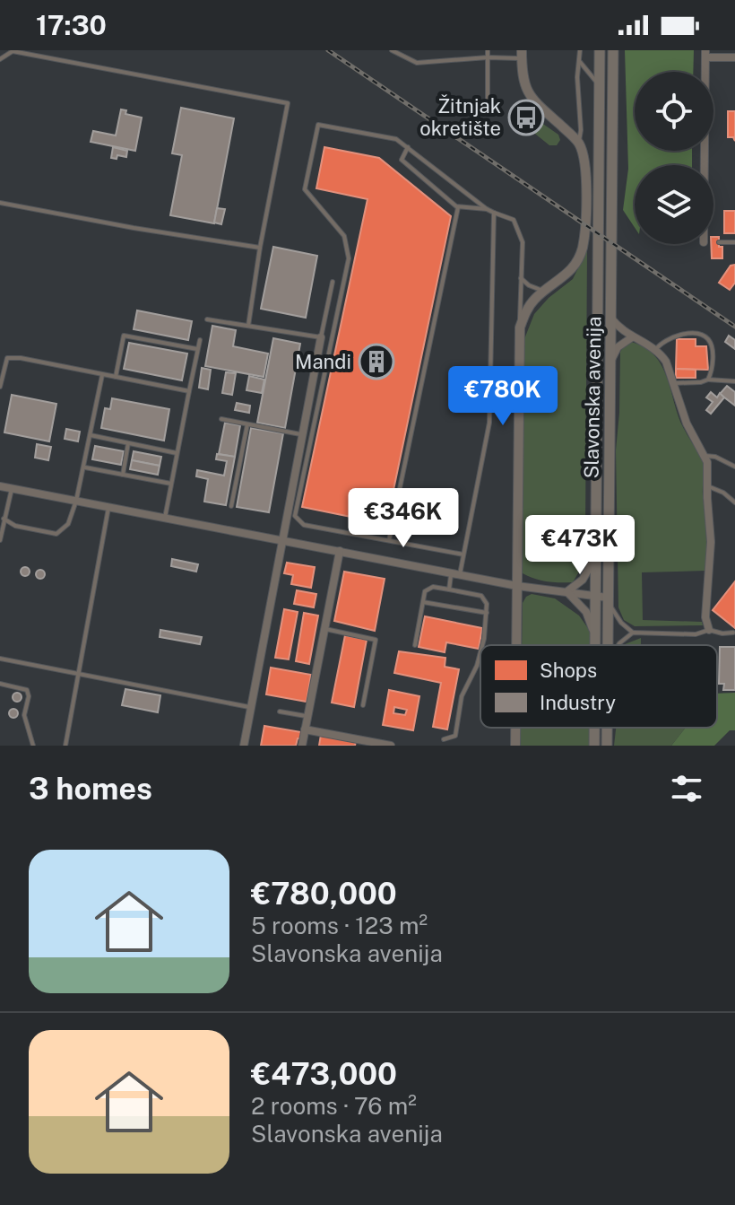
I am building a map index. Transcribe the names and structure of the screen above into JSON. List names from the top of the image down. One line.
{"streets":{"main road":["Slavonska avenija"]},"places":{"bus stop":["Žitnjak okretište"],"building":["Mandi"]},"legend":["Shops","Industry"],"page":{"status":"17:30","price":["€780K","€346K","€473K"],"heading":"3 homes","list":[{"name":"€780,000","note":"5 rooms · 123 m² · Slavonska avenija"},{"name":"€473,000","note":"2 rooms · 76 m² · Slavonska avenija"}]}}
